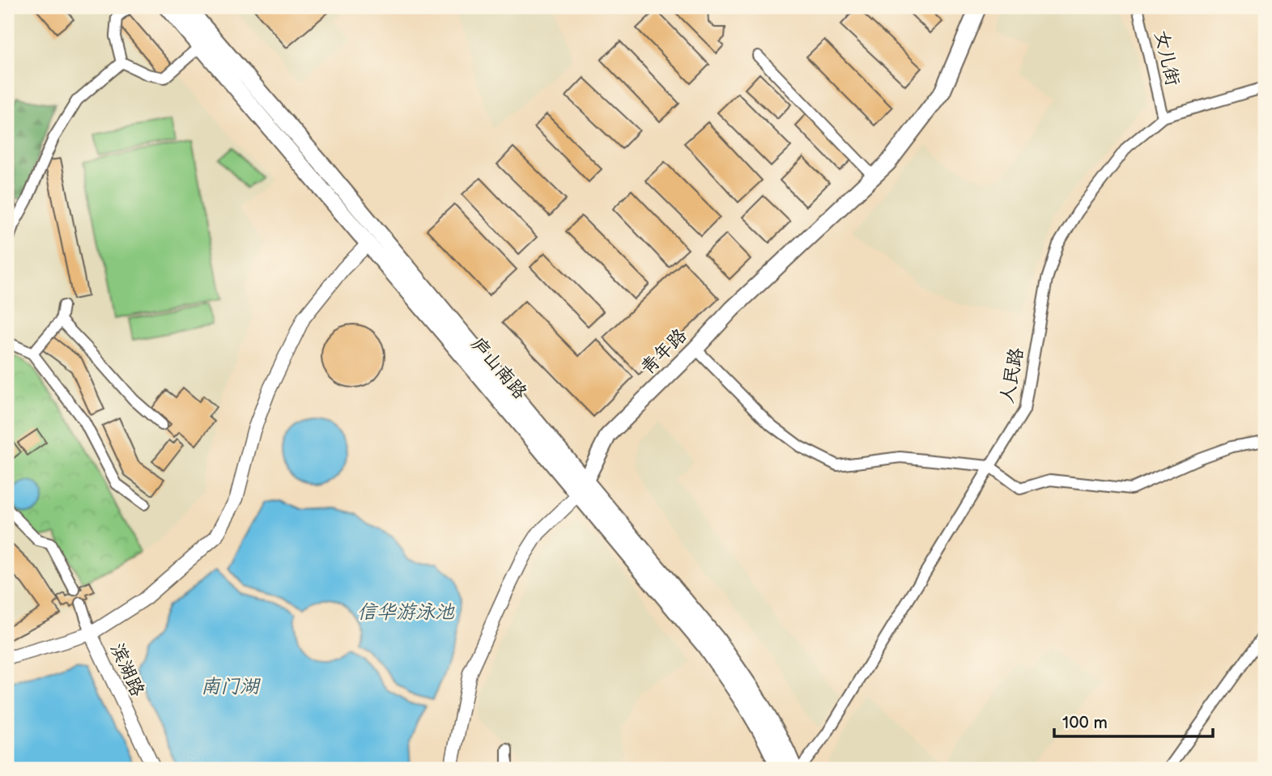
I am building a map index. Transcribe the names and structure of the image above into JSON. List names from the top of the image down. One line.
{"streets":{"main road":["青年路","庐山南路"],"street":["女儿街","人民路","滨湖路"]},"crossings":[["女儿街","人民路"],["青年路","庐山南路"]],"water":["信华游泳池","南门湖"],"scale_bar":"100 m"}
